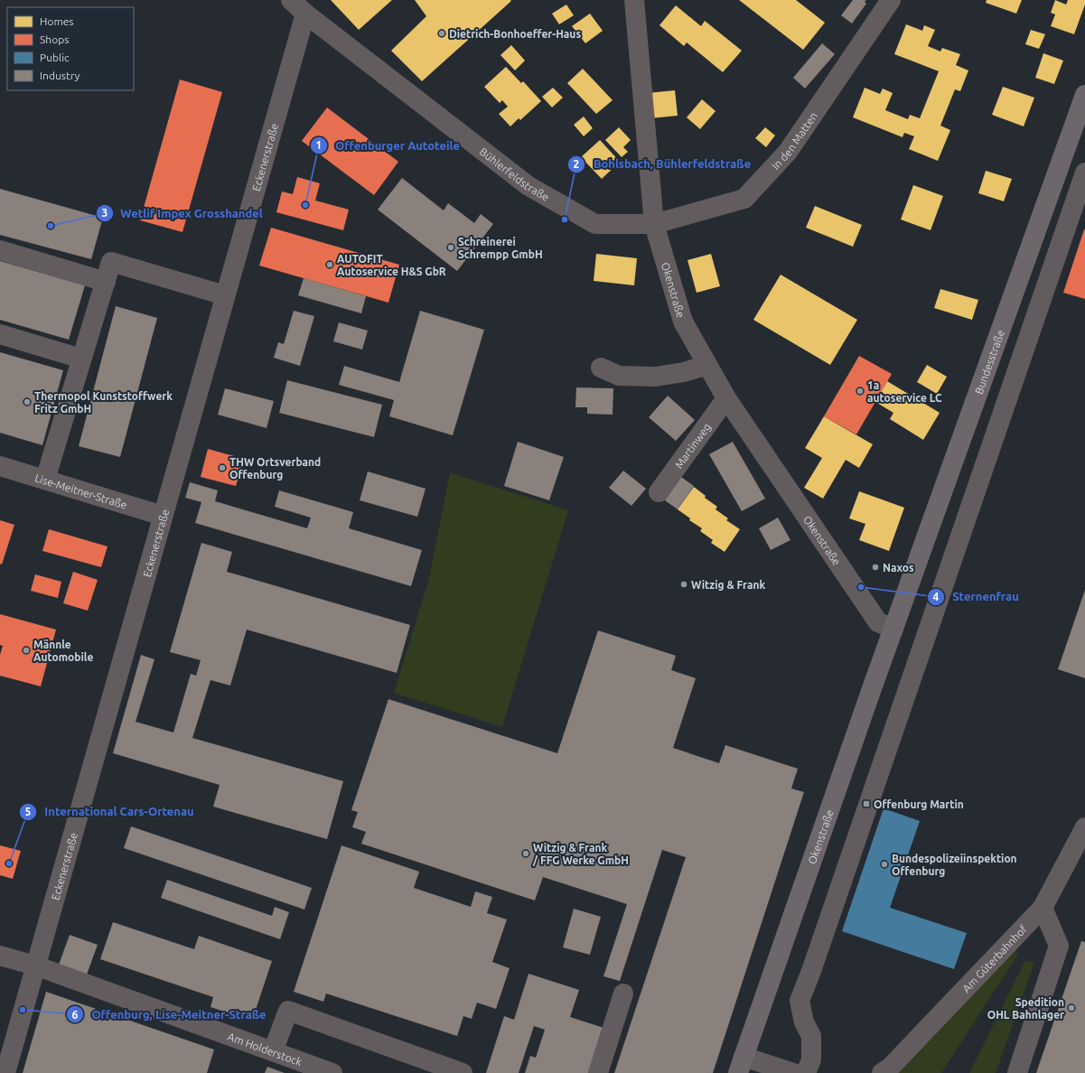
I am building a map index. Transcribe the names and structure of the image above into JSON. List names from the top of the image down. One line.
{"streets":{"main road":["Okenstraße","Bundesstraße"],"street":["In den Matten","Eckenerstraße","Bühlerfeldstraße","Martinweg","Lise-Meitner-Straße","Am Güterbahnhof","Am Holderstock"]},"crossings":[["In den Matten","Bühlerfeldstraße"],["In den Matten","Okenstraße"],["Eckenerstraße","Bühlerfeldstraße"],["Eckenerstraße","Lise-Meitner-Straße"],["Eckenerstraße","Am Holderstock"],["Bühlerfeldstraße","Okenstraße"],["Okenstraße","Bundesstraße"],["Okenstraße","Martinweg"]],"places":{"other":["Dietrich-Bonhoeffer-Haus","Offenburger Autoteile","Bohlsbach, Bühlerfeldstraße","Wetlif Impex Grosshandel","Schreinerei Schrempp GmbH","AUTOFIT Autoservice H&S GbR","1a autoservice LC","Thermopol Kunststoffwerk Fritz GmbH","THW Ortsverband Offenburg","Naxos","Witzig & Frank","Sternenfrau","Männle Automobile","Witzig & Frank / FFG Werke GmbH","International Cars-Ortenau","Bundespolizeiinspektion Offenburg","Spedition OHL Bahnlager","Offenburg, Lise-Meitner-Straße"],"transit":["Offenburg Martin"]},"legend":["Homes","Shops","Public","Industry"]}
